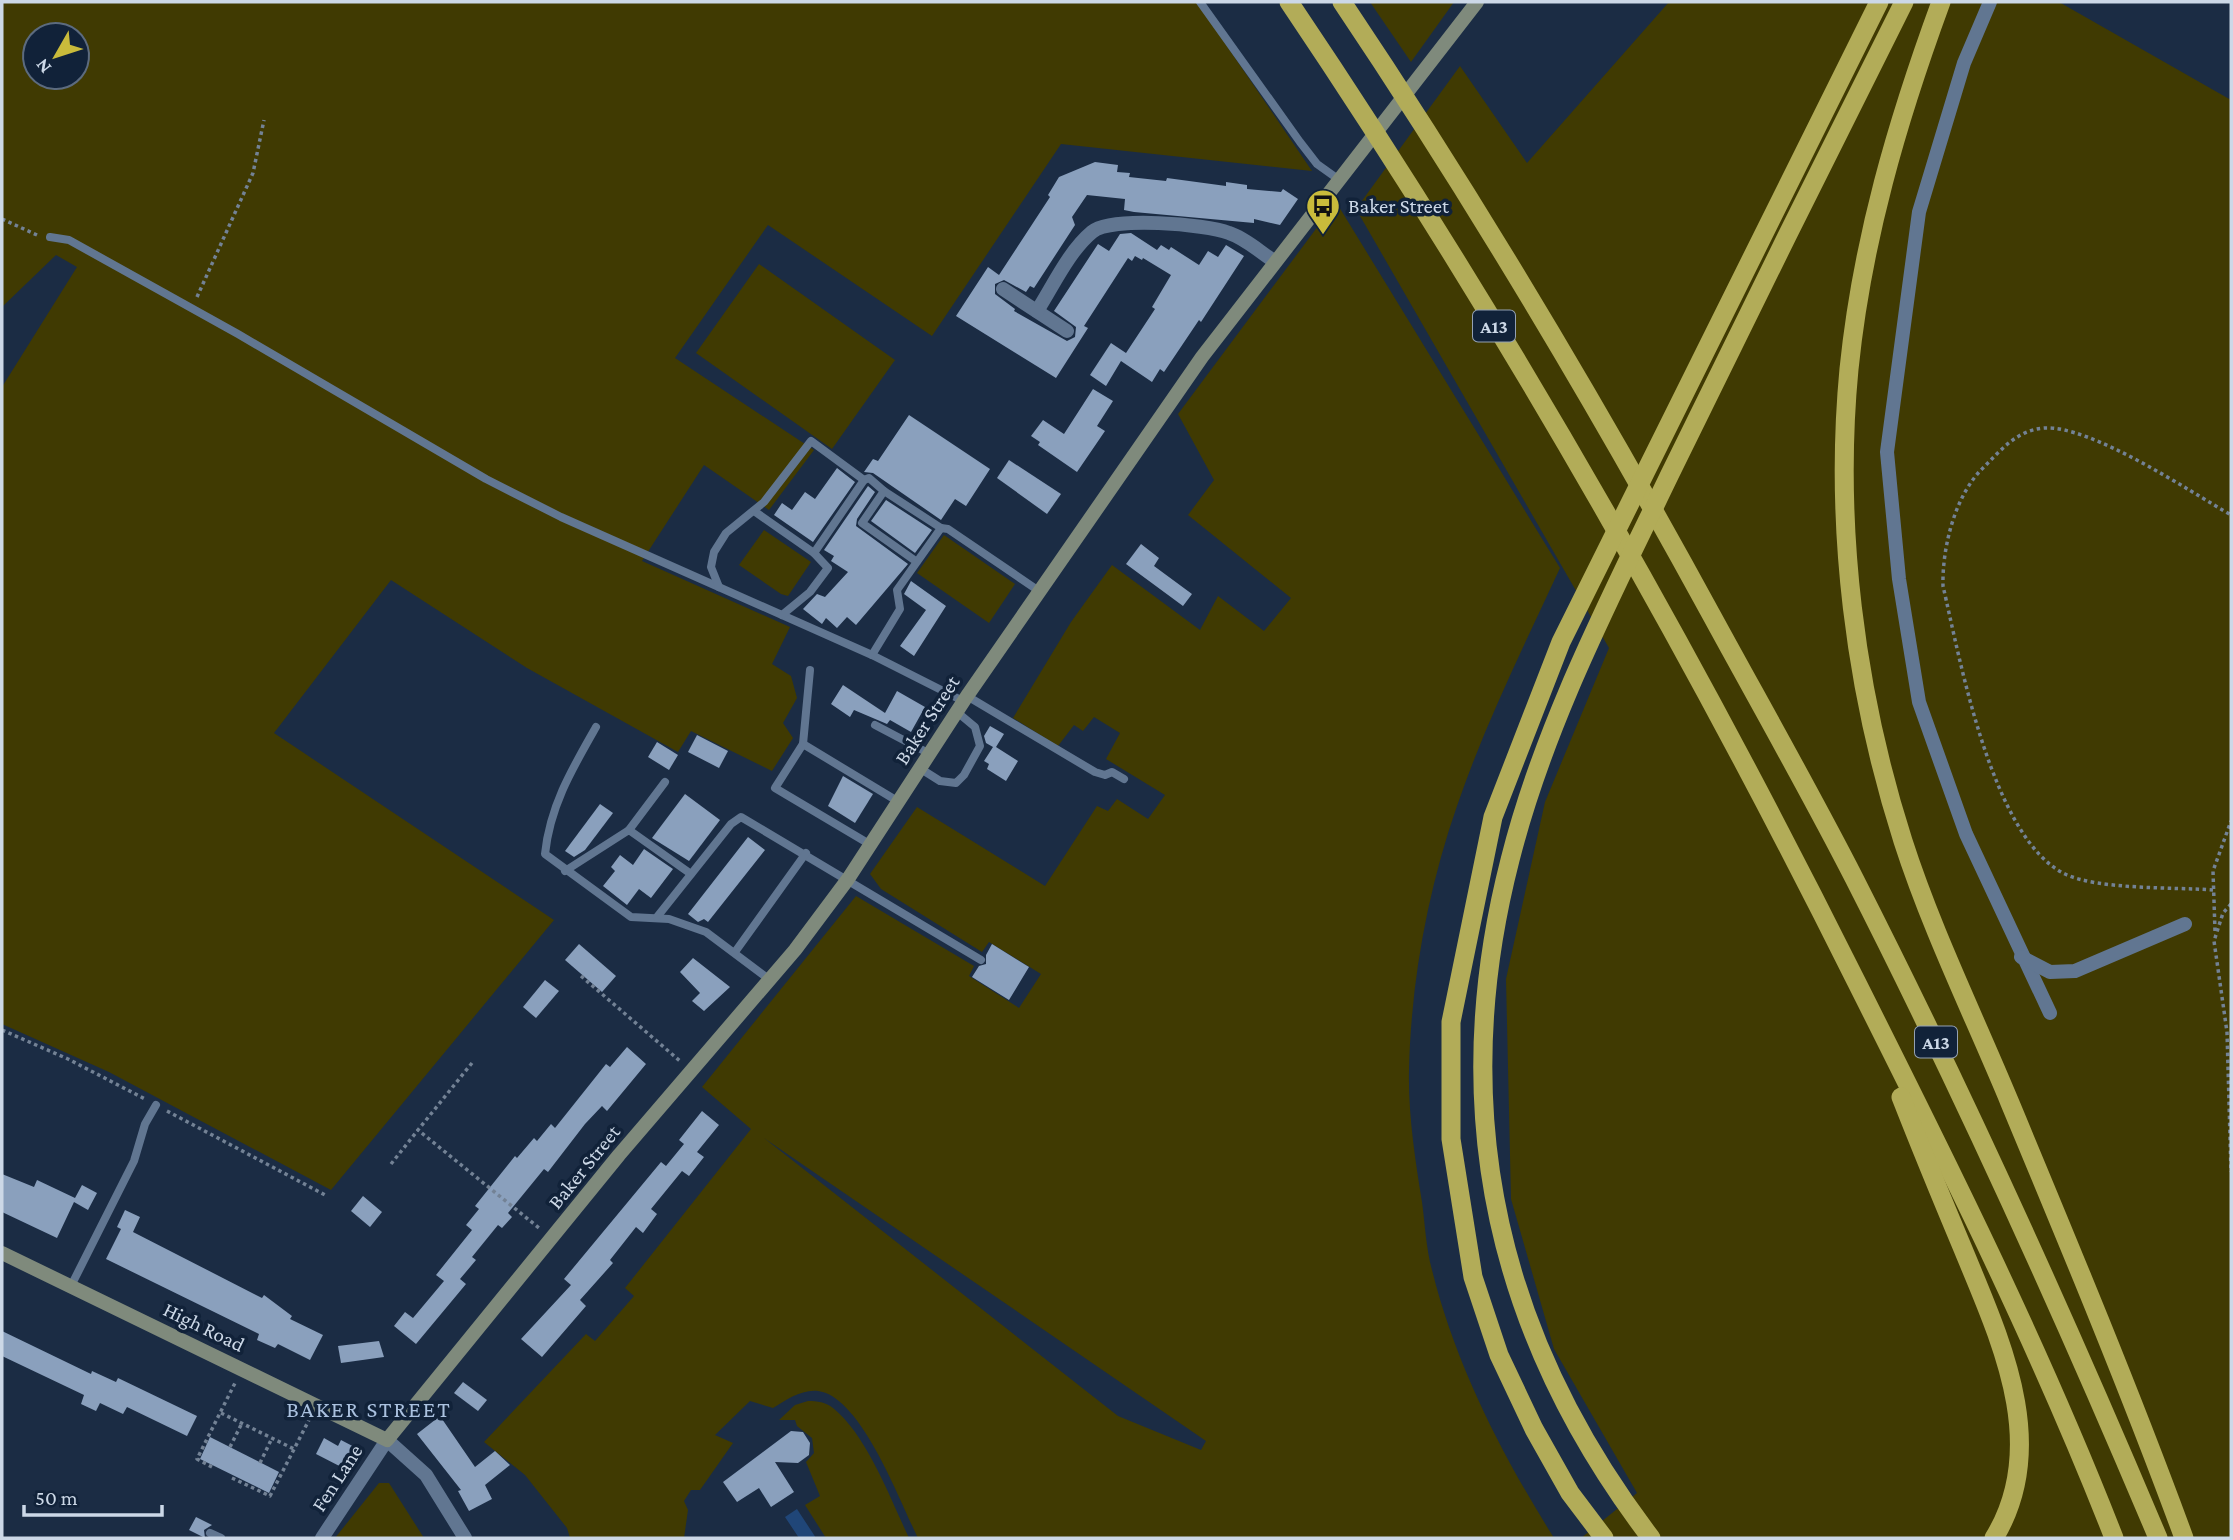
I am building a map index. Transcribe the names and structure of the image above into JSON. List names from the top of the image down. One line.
{"streets":{"highway":["A13"],"main road":["Baker Street","High Road"],"street":["Fen Lane"]},"crossings":[["Baker Street","High Road"],["Baker Street","Fen Lane"],["High Road","Fen Lane"]],"districts":["BAKER STREET"],"places":{"bus stop":["Baker Street"]},"scale_bar":"50 m","north":"bottom left"}
